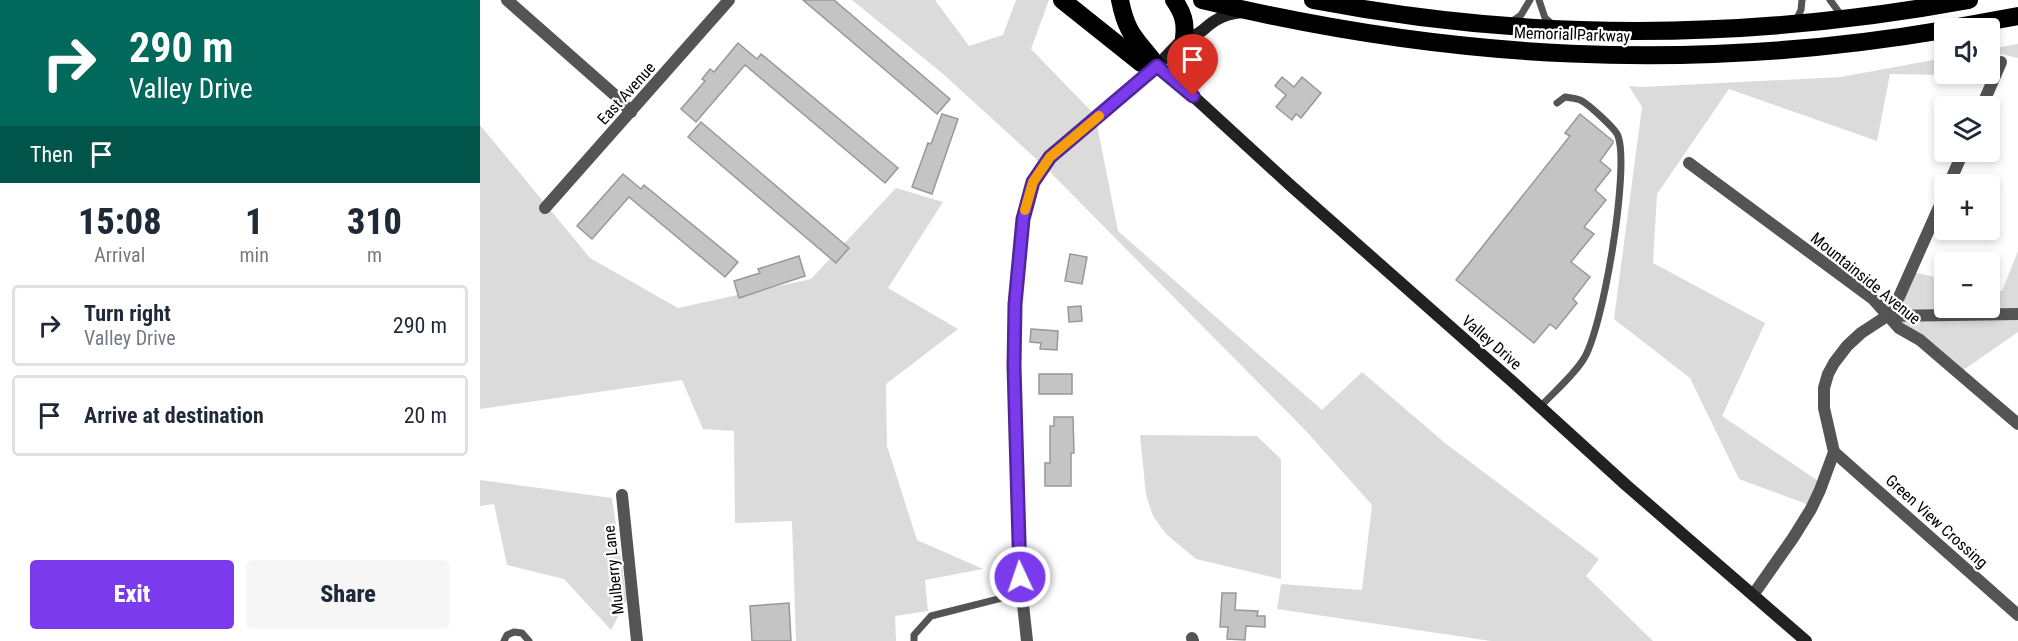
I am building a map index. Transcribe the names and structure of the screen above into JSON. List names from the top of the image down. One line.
{"streets":{"highway":["Memorial Parkway"],"street":["East Avenue","Mountainside Avenue","Valley Drive","Green View Crossing","Mulberry Lane"]},"page":{"turn":["290 m","Valley Drive"],"map_buttons":["+","−"],"then":"Then","eta":["15:08","Arrival","1","min","310","m"],"list":[{"name":"Turn right","note":"Valley Drive","value":"290 m"},{"name":"Arrive at destination","value":"20 m"}],"buttons":["Exit","Share"]}}
